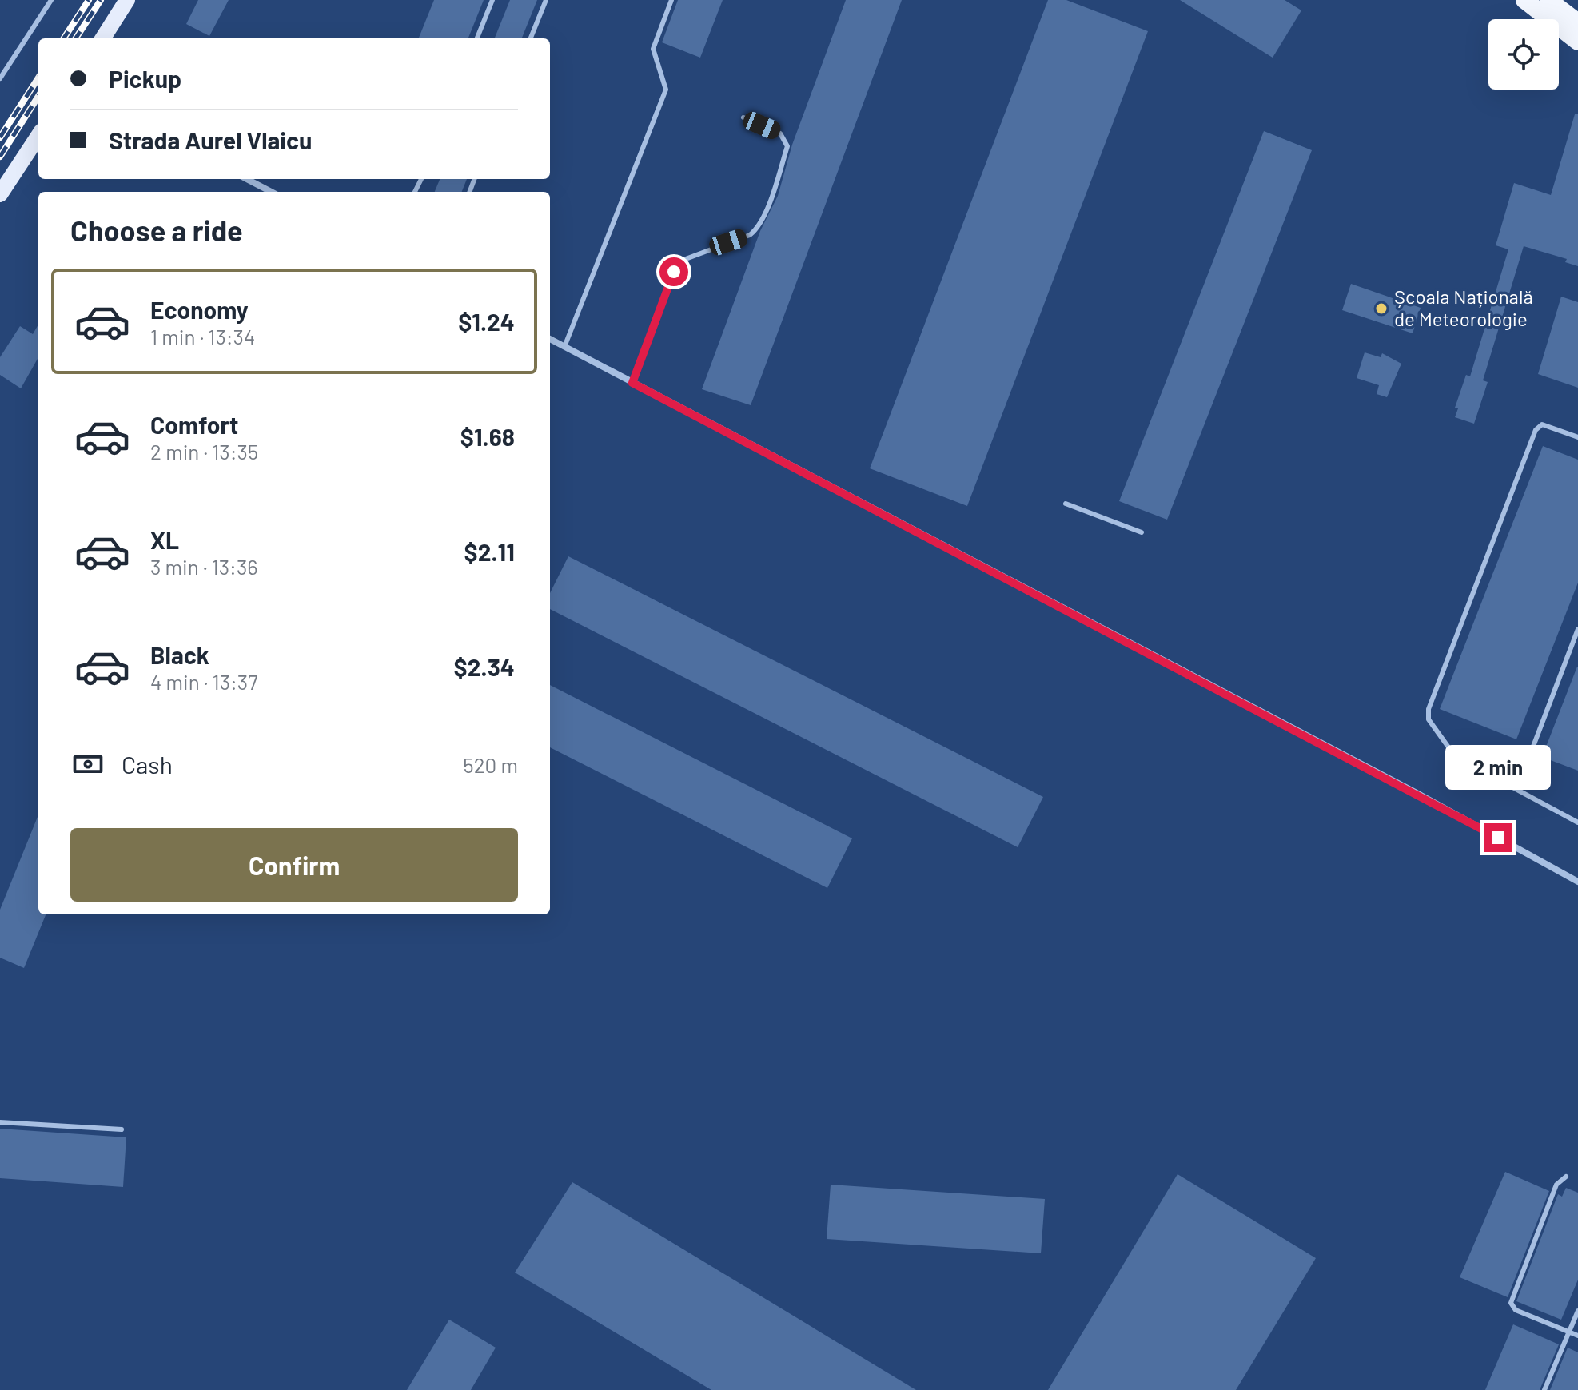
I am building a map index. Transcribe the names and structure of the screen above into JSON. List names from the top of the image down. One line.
{"places":["Școala Națională de Meteorologie"],"page":{"banner":["Pickup","Strada Aurel Vlaicu"],"heading":"Choose a ride","list":[{"name":"Economy","note":"1 min · 13:34","value":"$1.24"},{"name":"Comfort","note":"2 min · 13:35","value":"$1.68"},{"name":"XL","note":"3 min · 13:36","value":"$2.11"},{"name":"Black","note":"4 min · 13:37","value":"$2.34"}],"pay":["Cash","520 m"],"bubble":"2 min","buttons":"Confirm"}}
